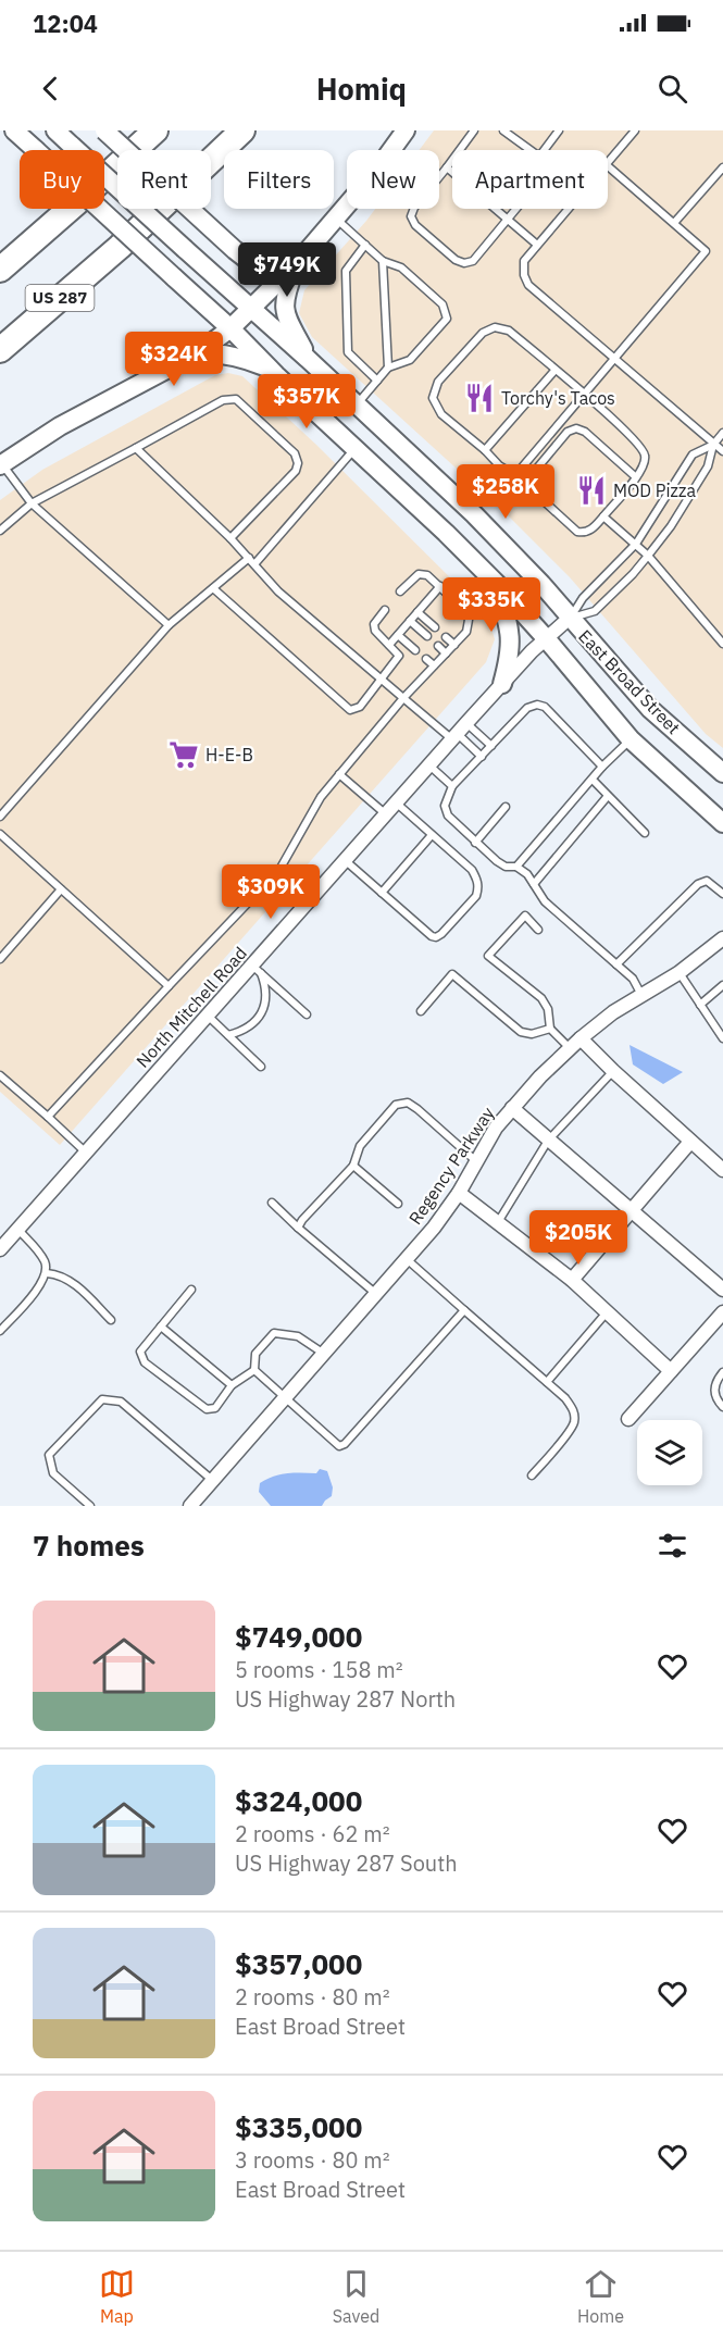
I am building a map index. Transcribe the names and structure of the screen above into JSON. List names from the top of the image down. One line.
{"streets":{"highway":["US 287"],"main road":["East Broad Street"],"street":["North Mitchell Road","Regency Parkway"]},"crossings":[["East Broad Street","North Mitchell Road"]],"places":{"restaurant":["Torchy's Tacos","MOD Pizza"],"supermarket":["H-E-B"]},"page":{"status":"12:04","header":"Homiq","chip":["Buy","Rent","Filters","New","Apartment"],"price":["$749K","$324K","$357K","$258K","$335K","$309K","$205K"],"heading":"7 homes","list":[{"name":"$749,000","note":"5 rooms · 158 m² · US Highway 287 North"},{"name":"$324,000","note":"2 rooms · 62 m² · US Highway 287 South"},{"name":"$357,000","note":"2 rooms · 80 m² · East Broad Street"},{"name":"$335,000","note":"3 rooms · 80 m² · East Broad Street"}],"tabs":["Map","Saved","Home"]}}
